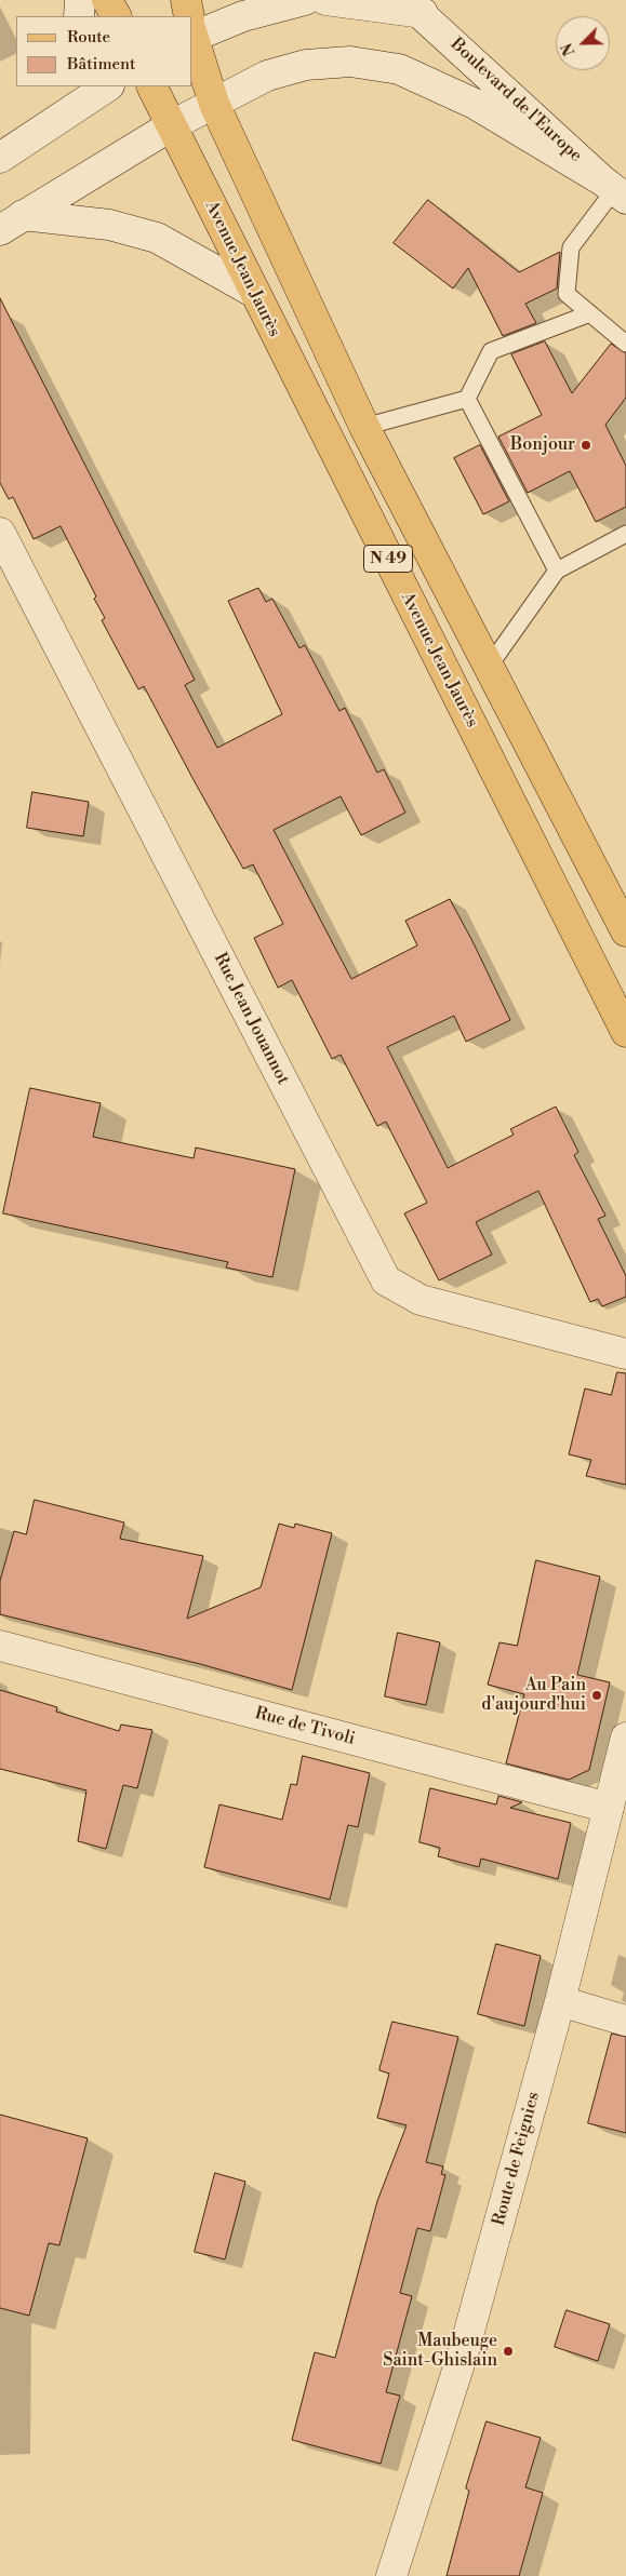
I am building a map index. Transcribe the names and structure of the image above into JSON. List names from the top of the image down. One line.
{"streets":{"main road":["Avenue Jean Jaurès","N 49"],"street":["Boulevard de l'Europe","Rue Jean Jouannot","Rue de Tivoli","Route de Feignies"]},"crossings":[["Rue de Tivoli","Route de Feignies"]],"places":["Bonjour","Au Pain d'aujourd'hui","Maubeuge Saint-Ghislain"],"legend":["Route","Bâtiment"],"north":"bottom left"}
